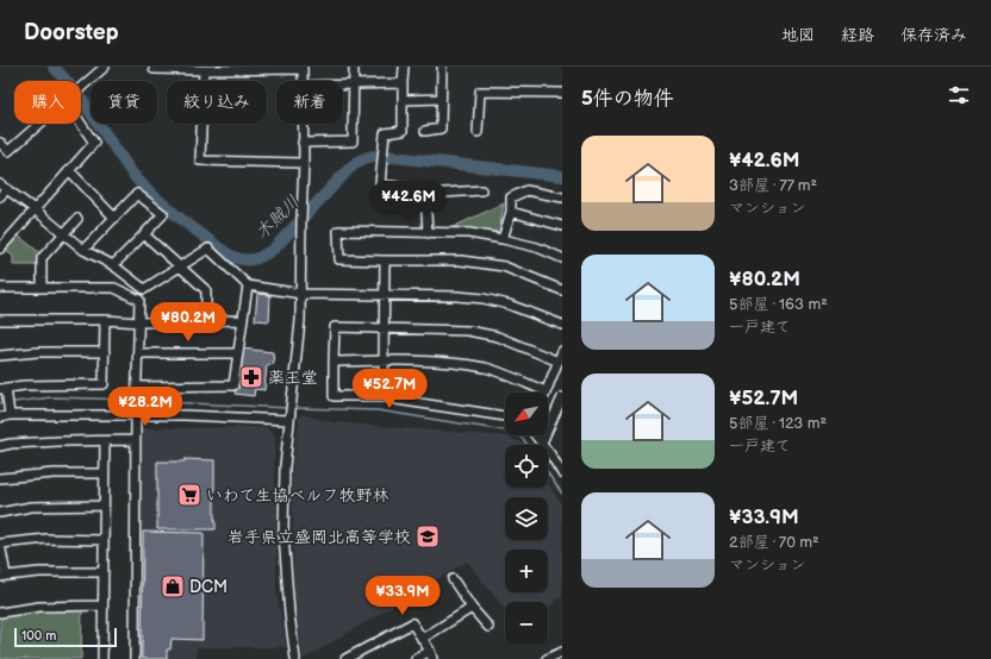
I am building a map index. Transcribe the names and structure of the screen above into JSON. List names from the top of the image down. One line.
{"water":["木賊川"],"places":{"pharmacy":["薬王堂"],"supermarket":["いわて生協ベルフ牧野林"],"school or university":["岩手県立盛岡北高等学校"],"shop":["DCM"]},"scale_bar":"100 m","north":"bottom left","page":{"header":"Doorstep","nav":["地図","経路","保存済み"],"heading":"5件の物件","chip":["購入","賃貸","絞り込み","新着"],"list":[{"name":"¥42.6M","note":"3部屋 · 77 m² · マンション"},{"name":"¥80.2M","note":"5部屋 · 163 m² · 一戸建て"},{"name":"¥52.7M","note":"5部屋 · 123 m² · 一戸建て"},{"name":"¥33.9M","note":"2部屋 · 70 m² · マンション"}],"price":["¥42.6M","¥80.2M","¥52.7M","¥28.2M","¥33.9M"],"map_buttons":["+","−"],"scale":"100 m"}}
